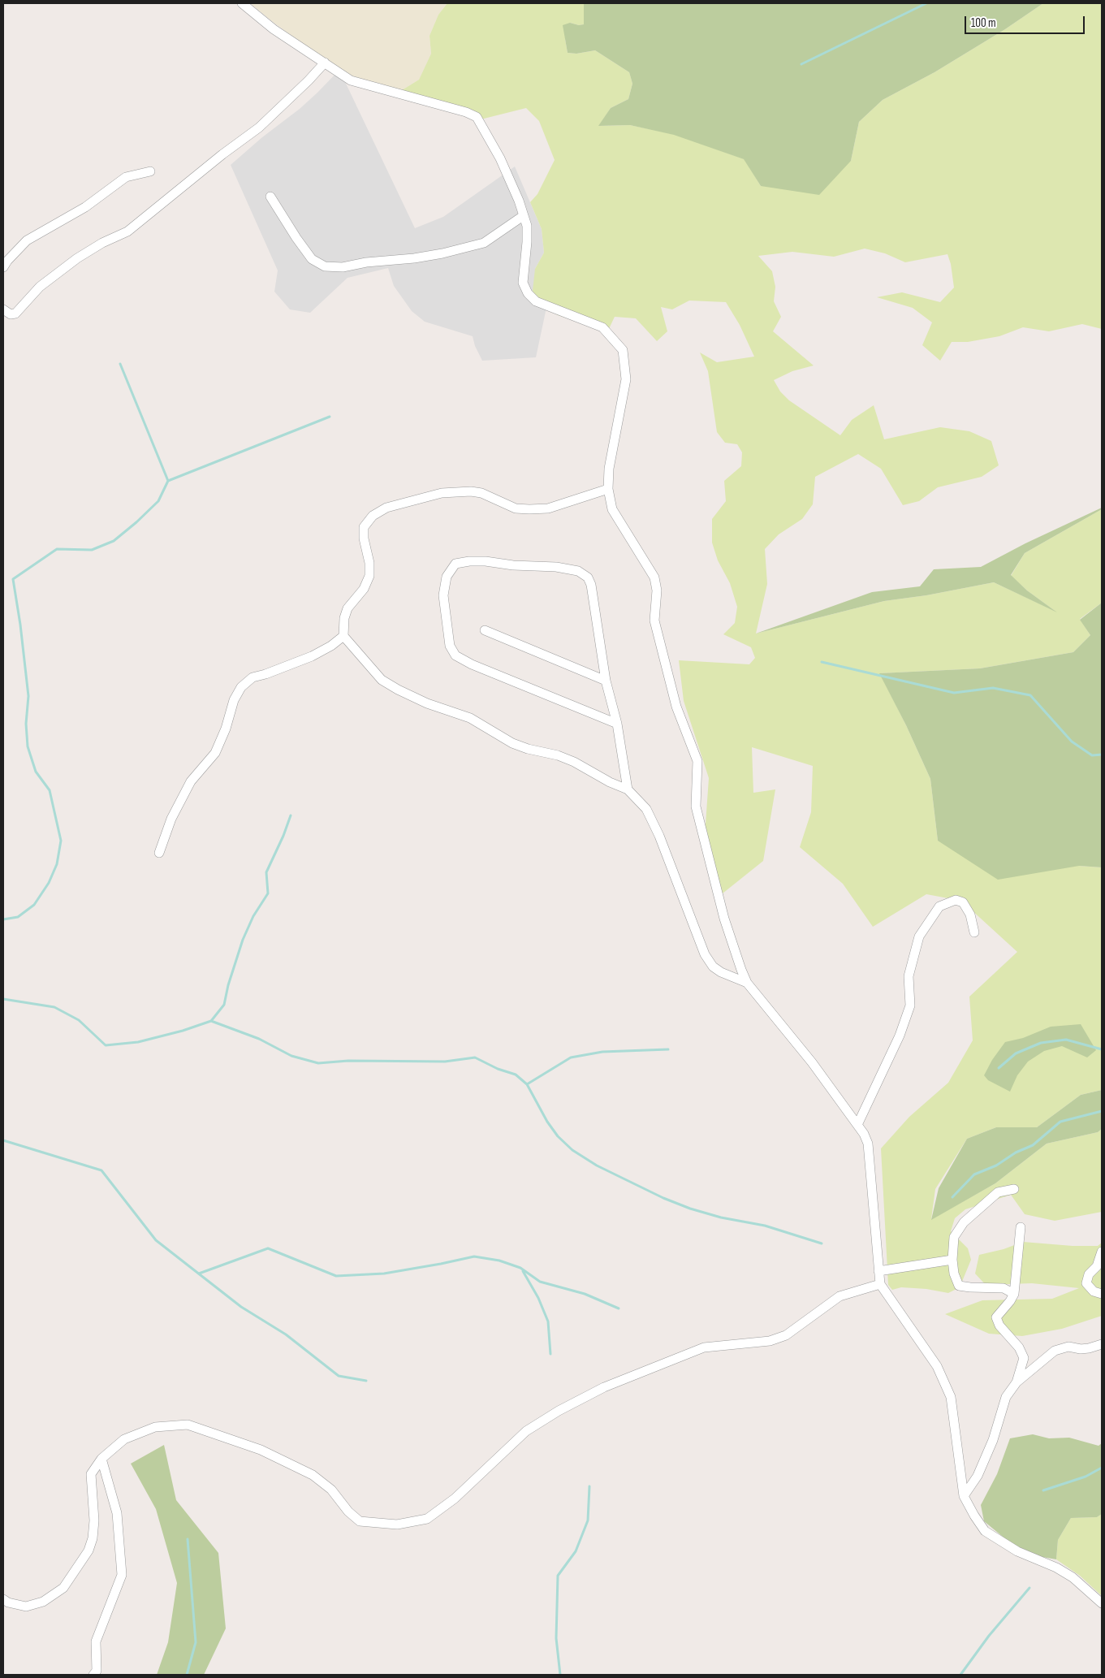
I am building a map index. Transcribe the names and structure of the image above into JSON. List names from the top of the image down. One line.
{"scale_bar":"100 m"}
